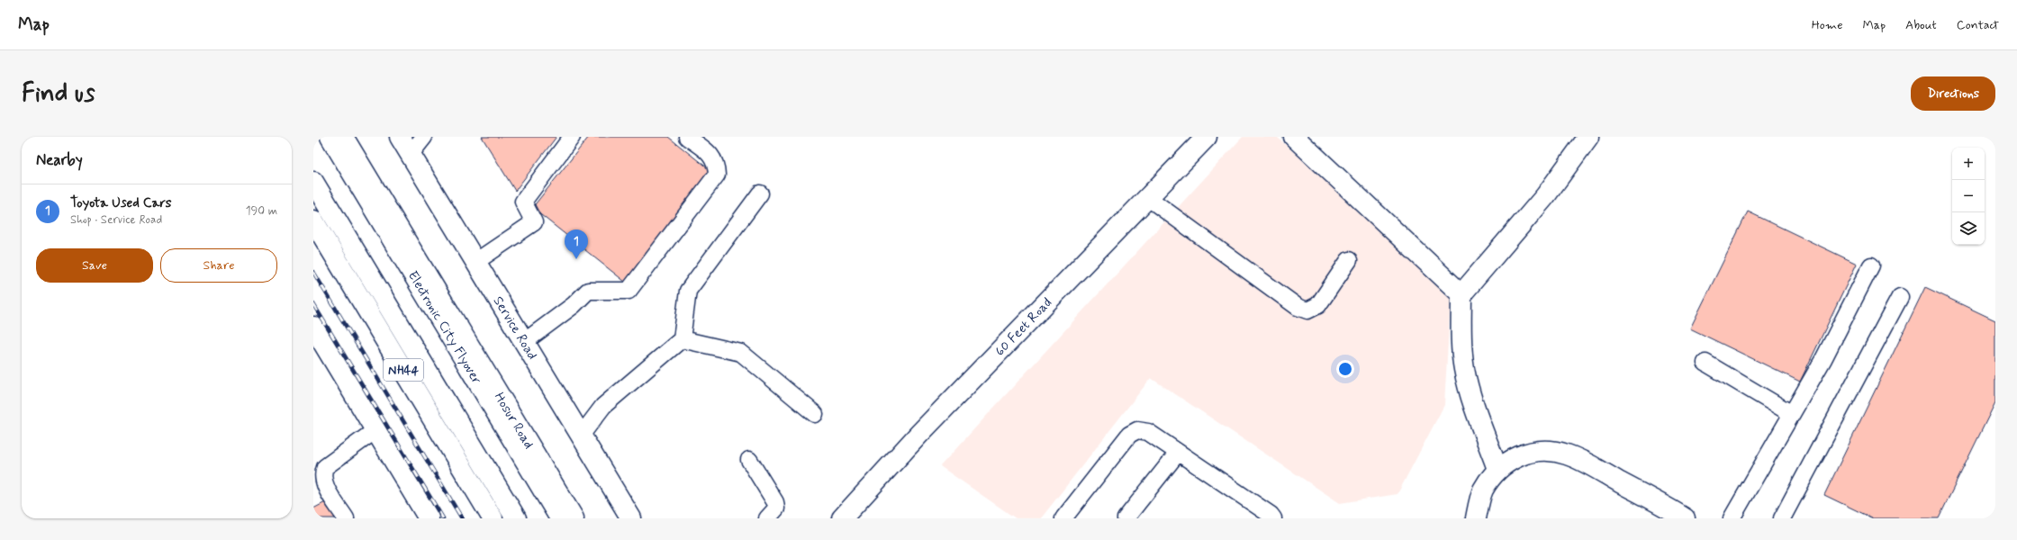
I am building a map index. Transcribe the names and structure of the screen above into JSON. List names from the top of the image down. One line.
{"streets":{"main road":["60 Feet Road","Electronic City Flyover","Service Road","NH44","Hosur Road"]},"crossings":[["Electronic City Flyover","Hosur Road"]],"page":{"header":"Map","nav":["Home","Map","About","Contact"],"buttons":["Directions",["Save","Share"]],"title":"Find us","heading":"Nearby","map_buttons":["+","−"],"list":[{"mark":"1","name":"Toyota Used Cars","note":"Shop · Service Road","value":"190 m"}],"pins":"1"}}
